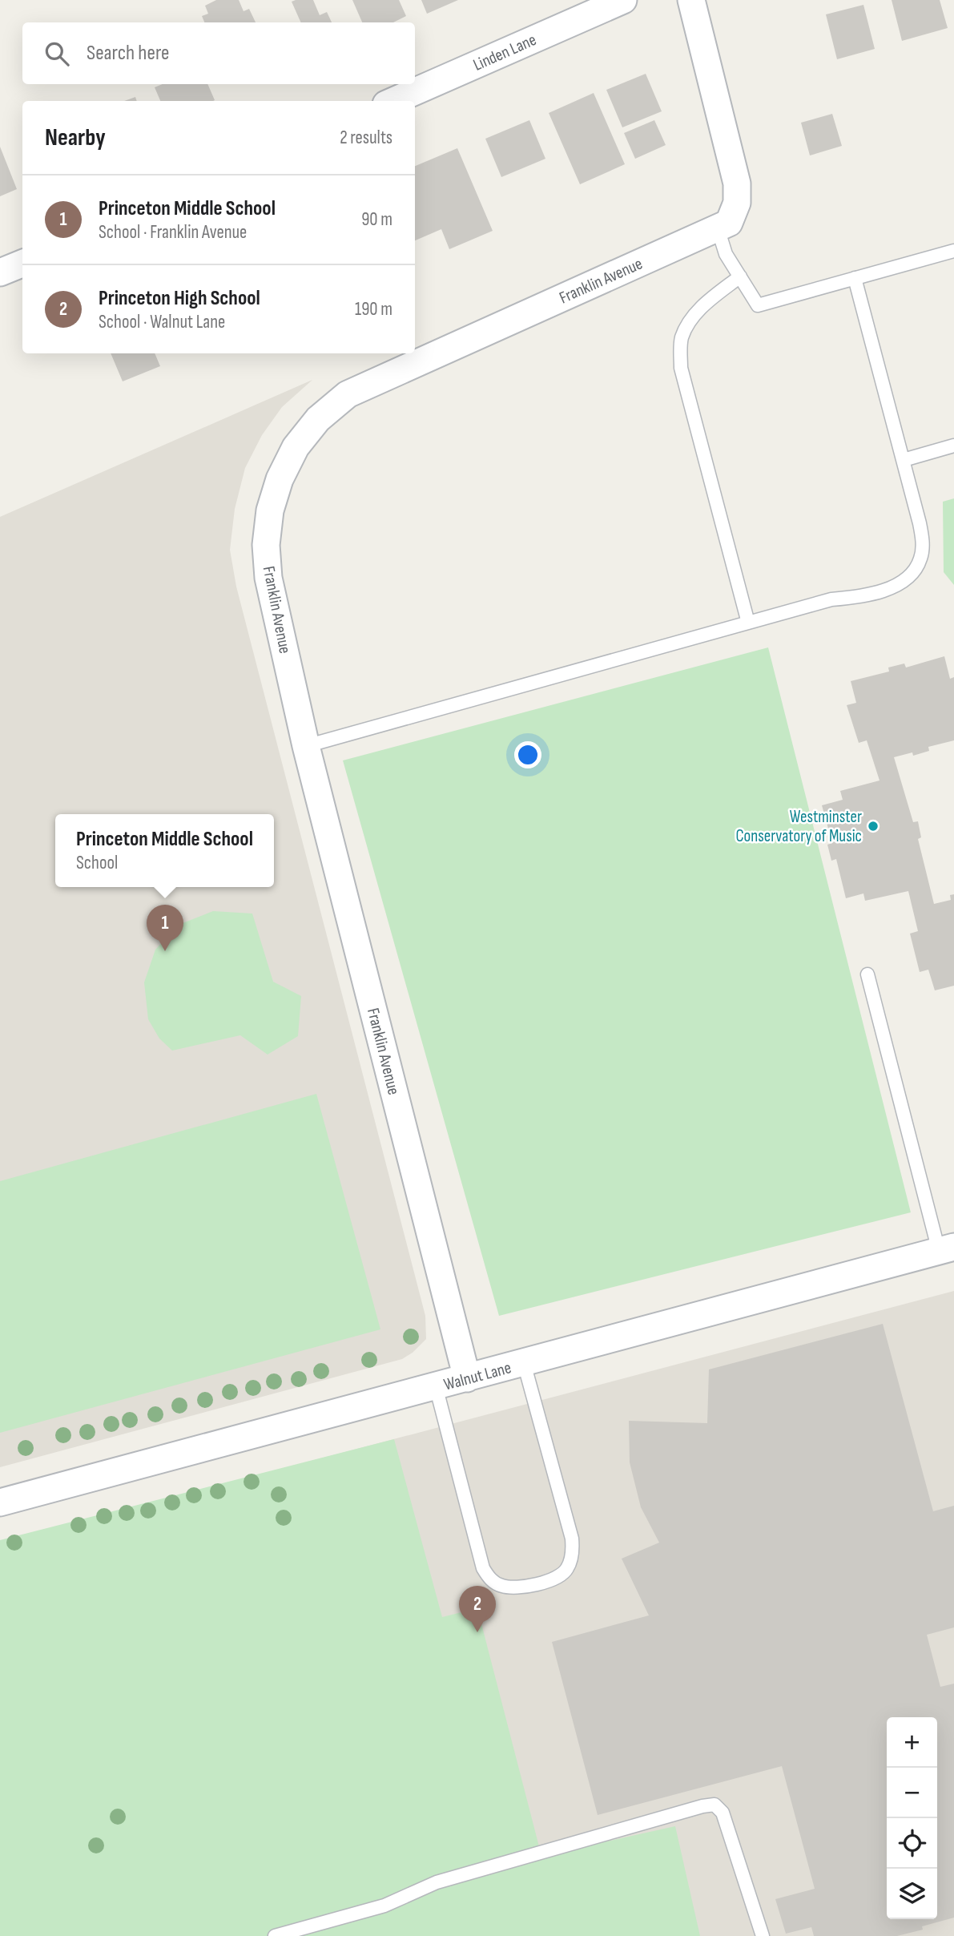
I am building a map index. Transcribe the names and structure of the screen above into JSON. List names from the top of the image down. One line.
{"streets":{"street":["Linden Lane","Franklin Avenue","Walnut Lane"]},"crossings":[["Franklin Avenue","Walnut Lane"]],"places":["Westminster Conservatory of Music"],"page":{"search":"Search here","heading":["Nearby","2 results"],"list":[{"mark":"1","name":"Princeton Middle School","note":"School · Franklin Avenue","value":"90 m"},{"mark":"2","name":"Princeton High School","note":"School · Walnut Lane","value":"190 m"}],"popup":["Princeton Middle School","School"],"pins":["1","2"],"map_buttons":["+","−"]}}
